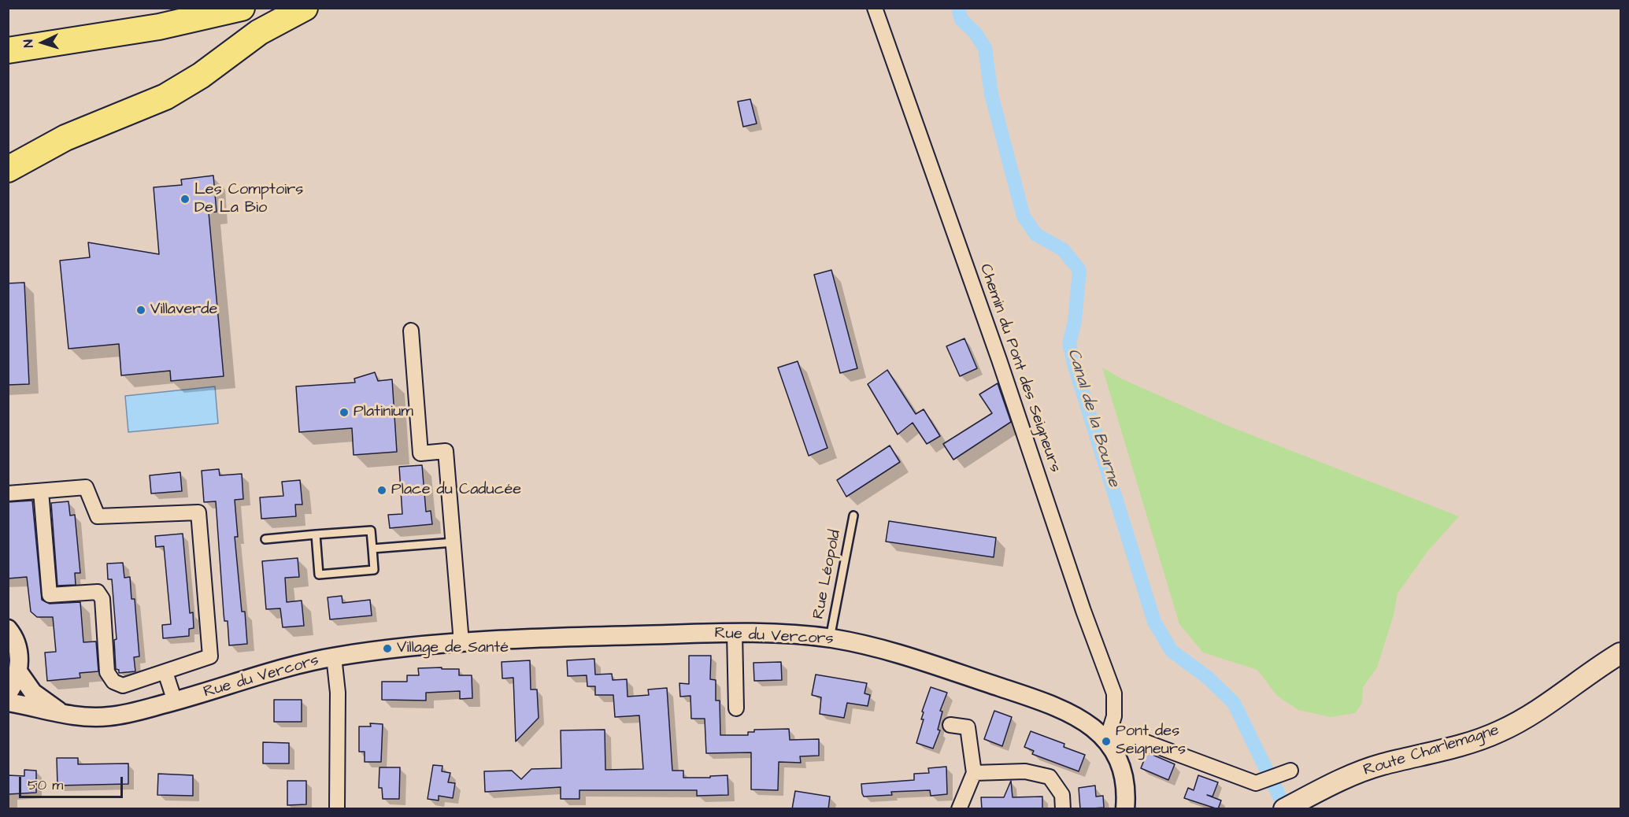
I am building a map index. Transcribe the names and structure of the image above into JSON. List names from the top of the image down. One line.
{"streets":{"main road":["Route Charlemagne"],"street":["Chemin du Pont des Seigneurs","Rue du Vercors"],"lane":["Rue Léopold"]},"crossings":[["Chemin du Pont des Seigneurs","Rue du Vercors"],["Rue Léopold","Rue du Vercors"]],"water":["Canal de la Bourne"],"places":["Les Comptoirs De La Bio","Villaverde","Platinium","Place du Caducée","Village de Santé","Pont des Seigneurs"],"scale_bar":"50 m","north":"left"}
